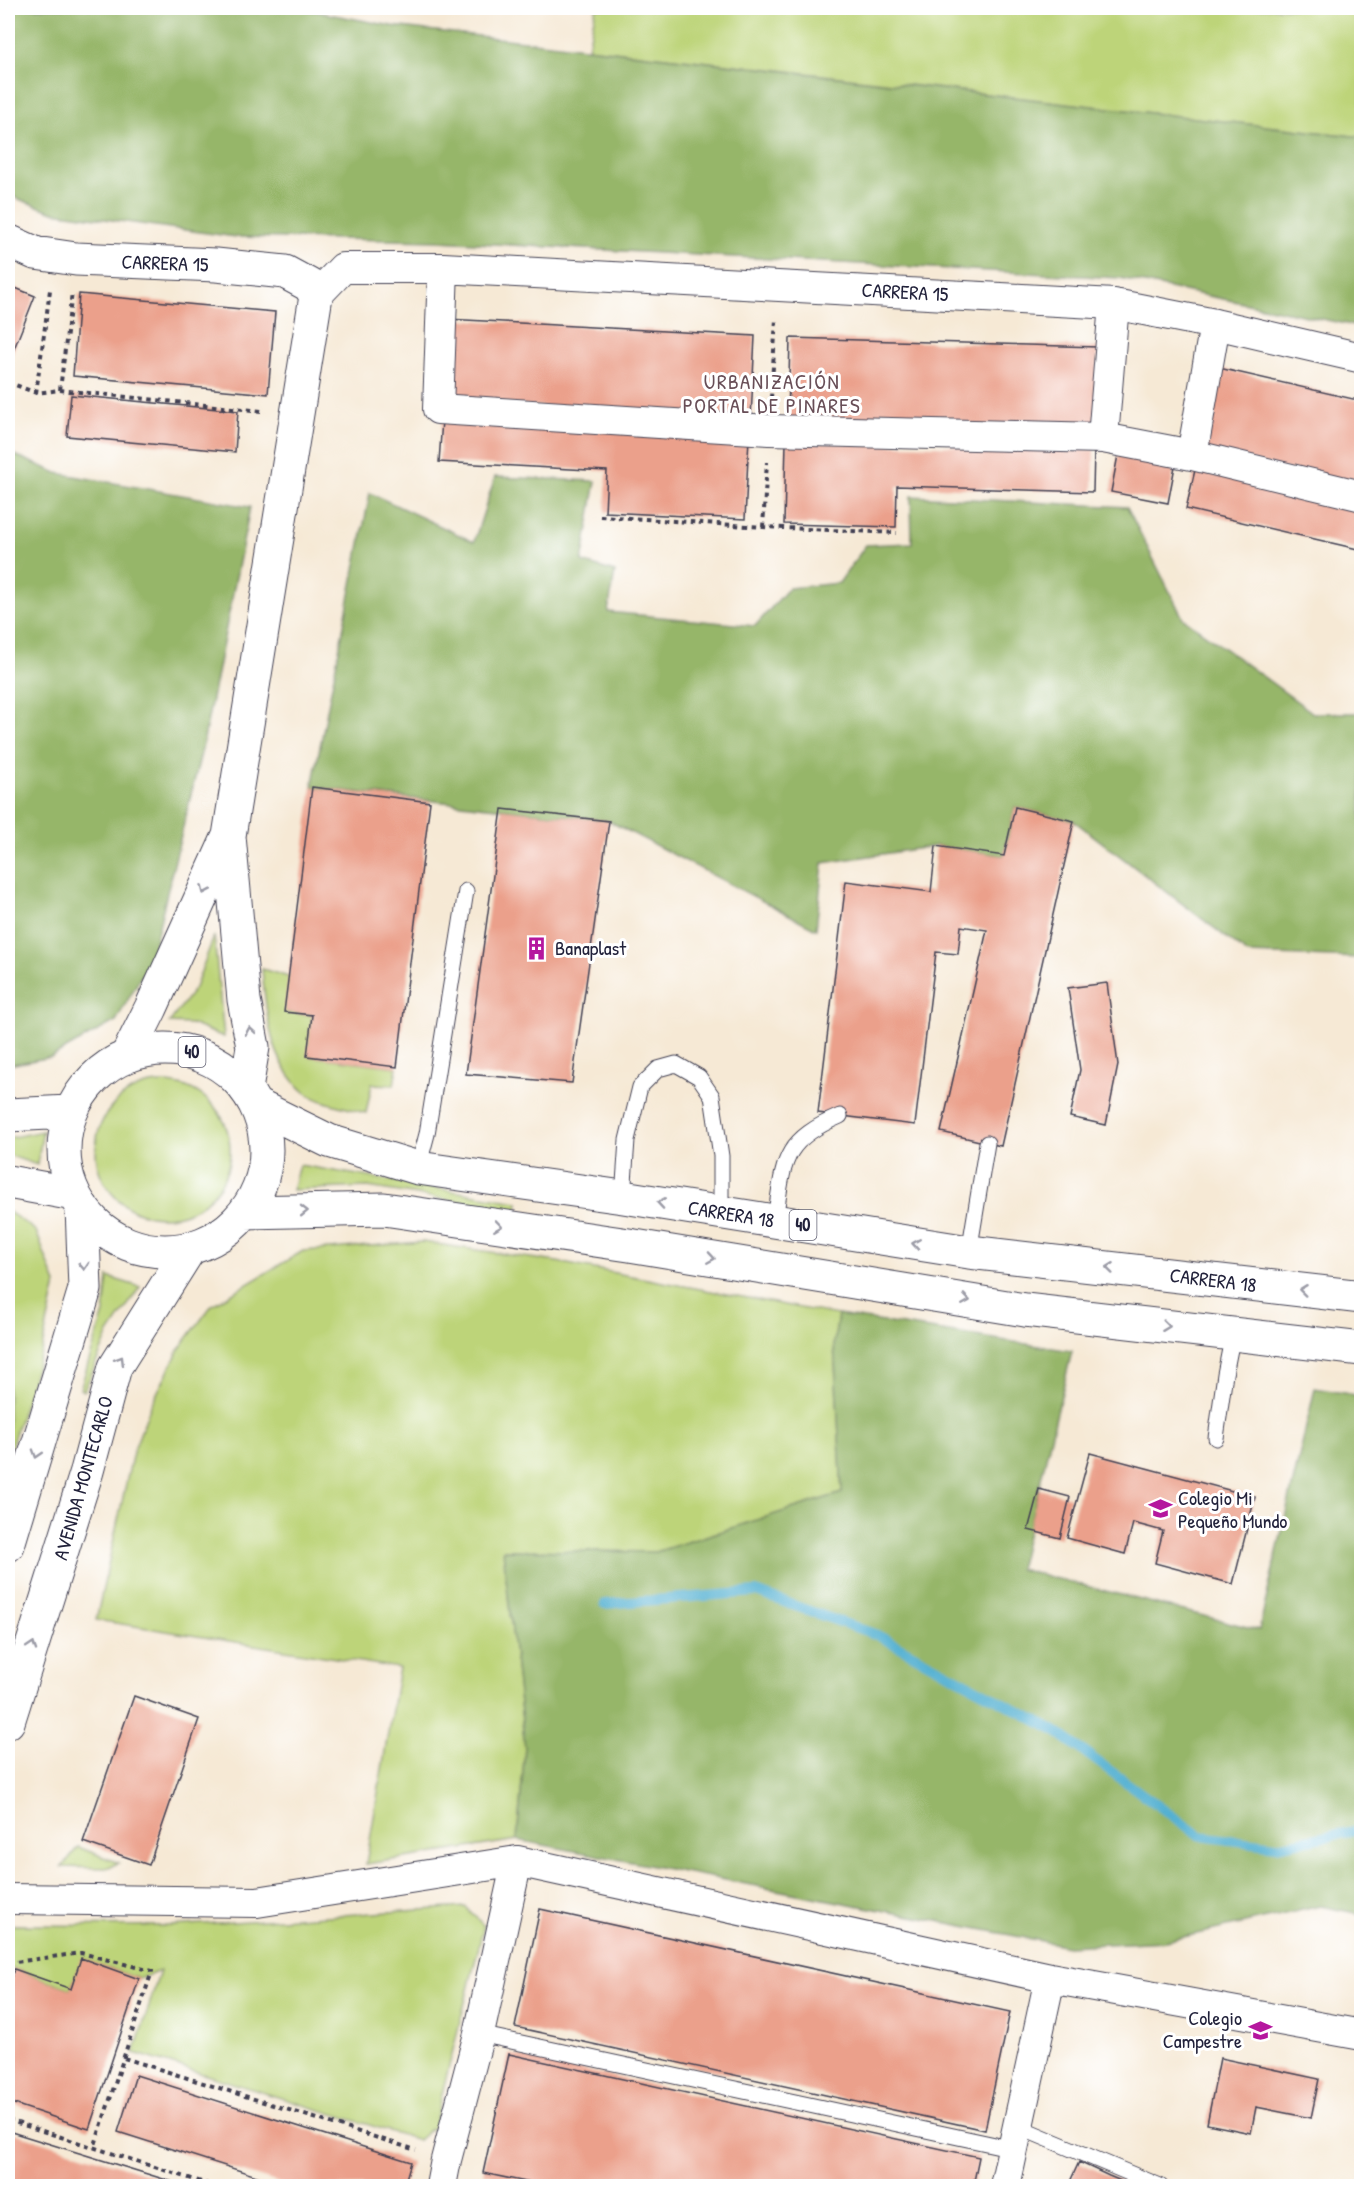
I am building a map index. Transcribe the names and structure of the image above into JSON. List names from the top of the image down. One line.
{"streets":{"main road":["CARRERA 15","40","CARRERA 18","AVENIDA MONTECARLO"]},"crossings":[["40","CARRERA 18"],["40","AVENIDA MONTECARLO"],["CARRERA 18","AVENIDA MONTECARLO"]],"districts":["URBANIZACIÓN PORTAL DE PINARES"],"places":{"building":["Banaplast"],"school or university":["Colegio Mi Pequeño Mundo","Colegio Campestre"]}}
